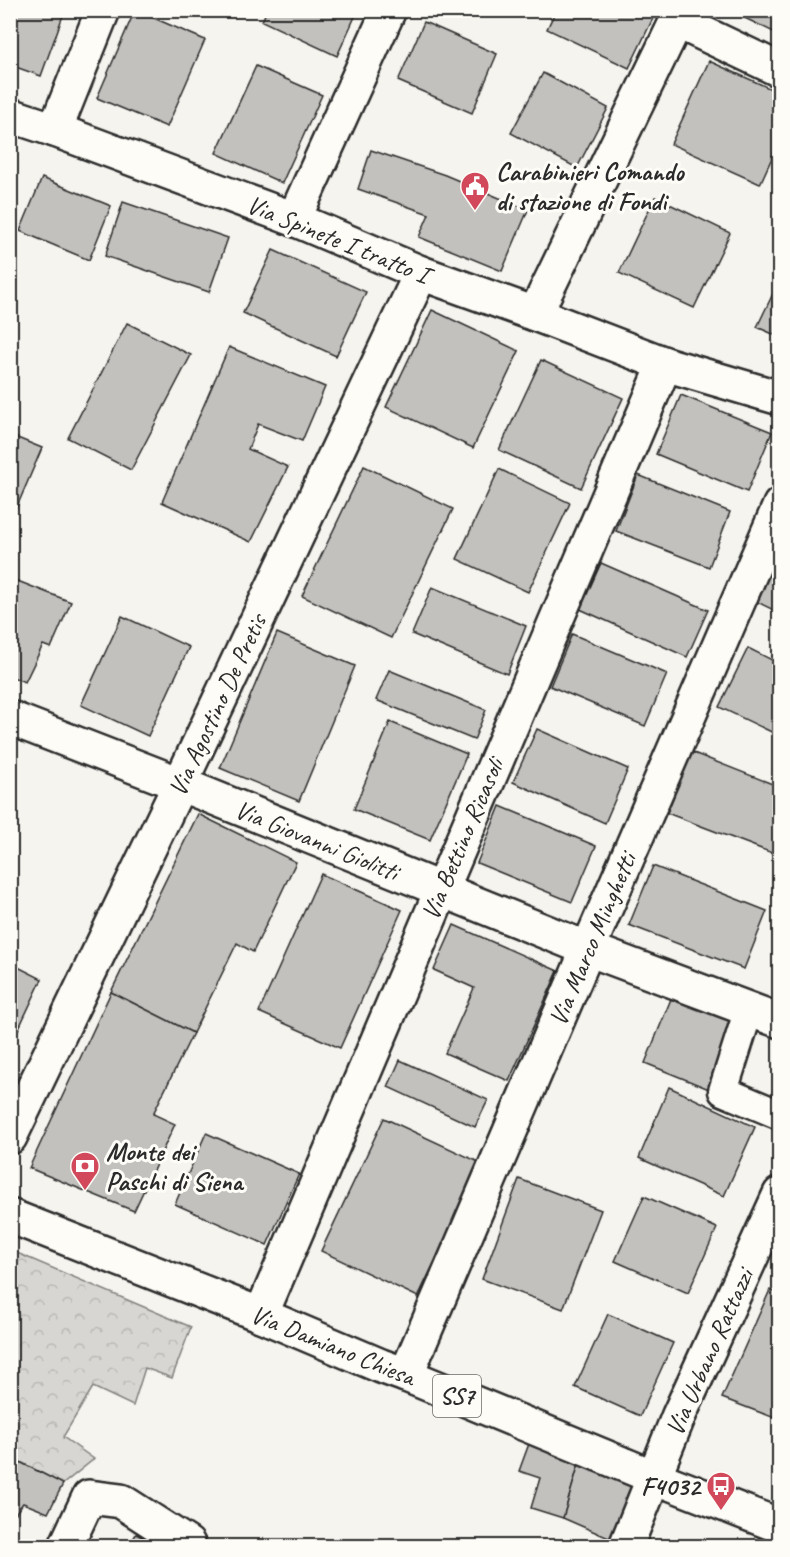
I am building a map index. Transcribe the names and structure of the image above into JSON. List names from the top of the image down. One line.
{"streets":{"street":["Via Spinete I tratto I","Via Agostino De Pretis","Via Bettino Ricasoli","Via Giovanni Giolitti","Via Marco Minghetti","Via Damiano Chiesa","Via Urbano Rattazzi","SS7"]},"crossings":[["Via Spinete I tratto I","Via Agostino De Pretis"],["Via Spinete I tratto I","Via Bettino Ricasoli"],["Via Agostino De Pretis","Via Giovanni Giolitti"],["Via Bettino Ricasoli","Via Giovanni Giolitti"],["Via Bettino Ricasoli","Via Damiano Chiesa"],["Via Giovanni Giolitti","Via Marco Minghetti"],["Via Marco Minghetti","Via Damiano Chiesa"],["Via Damiano Chiesa","Via Urbano Rattazzi"],["Via Damiano Chiesa","SS7"],["Via Urbano Rattazzi","SS7"]],"places":{"public building":["Carabinieri Comando di stazione di Fondi"],"bank":["Monte dei Paschi di Siena"],"bus stop":["F4032"]}}
